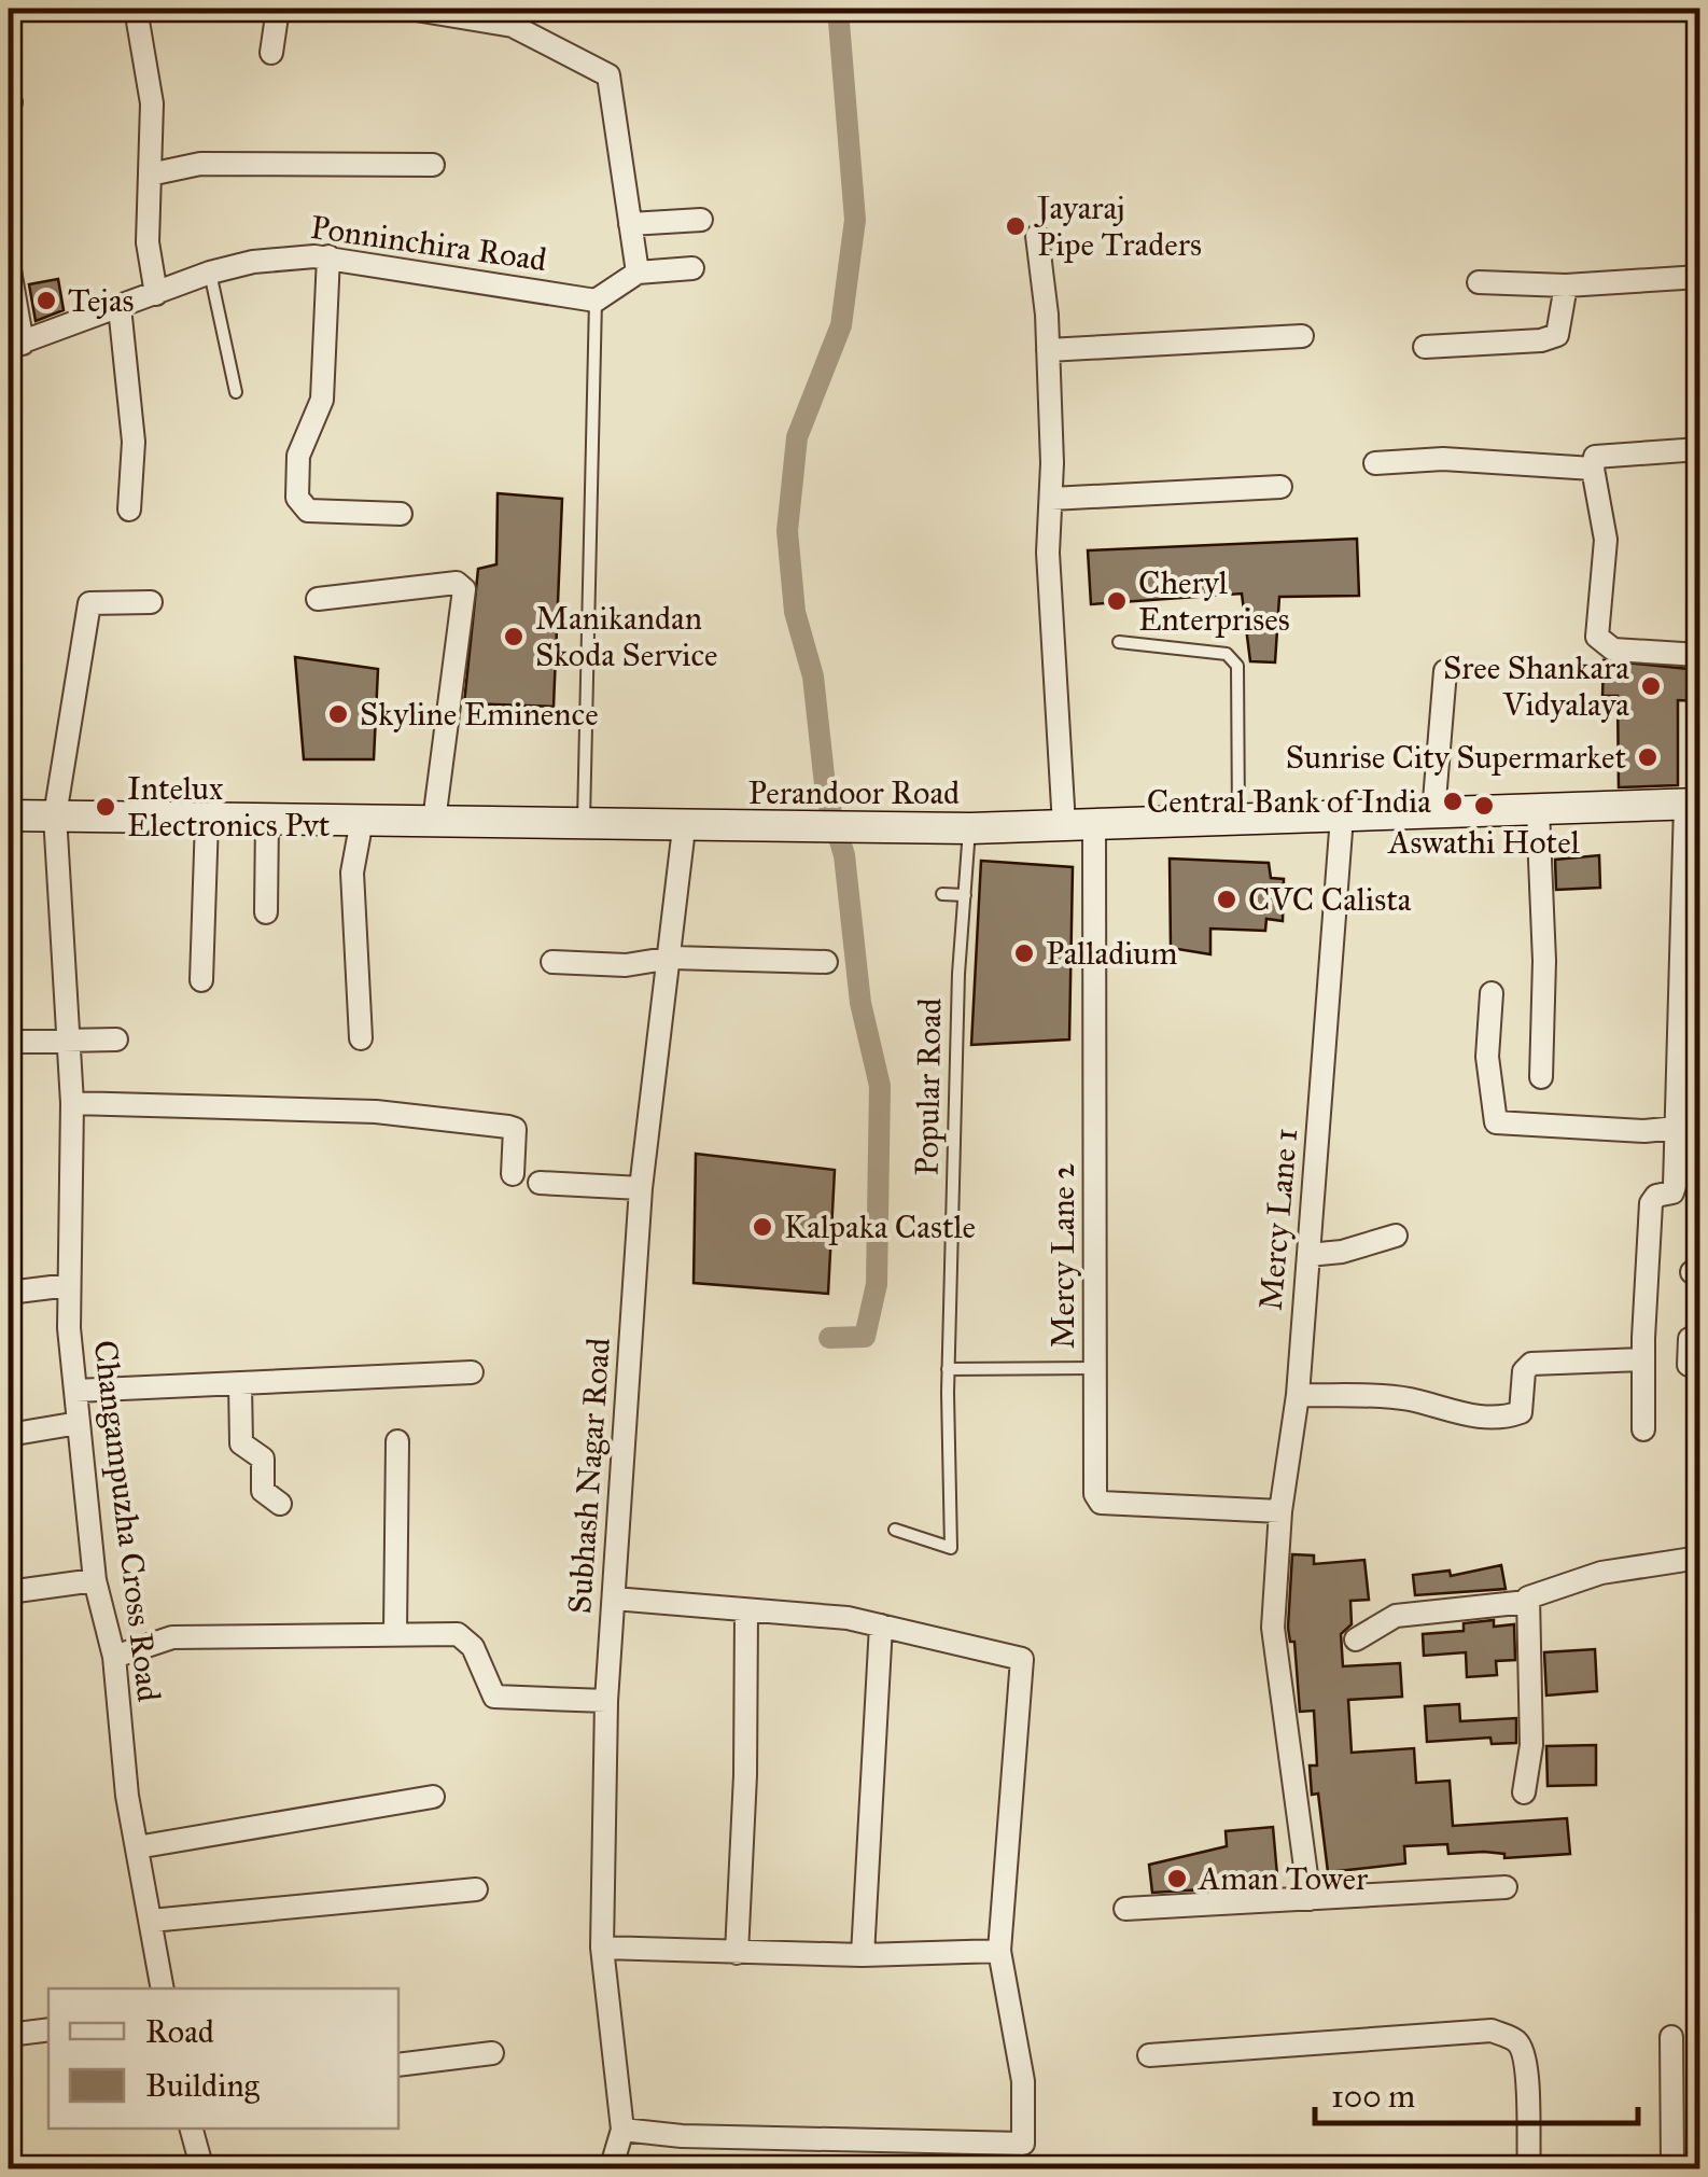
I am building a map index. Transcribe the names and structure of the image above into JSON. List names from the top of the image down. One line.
{"streets":{"main road":["Perandoor Road"],"street":["Ponninchira Road","Mercy Lane 1","Mercy Lane 2","Subhash Nagar Road","Changampuzha Cross Road"],"lane":["Popular Road"]},"crossings":[["Perandoor Road","Popular Road"],["Perandoor Road","Mercy Lane 1"],["Perandoor Road","Mercy Lane 2"],["Perandoor Road","Subhash Nagar Road"],["Perandoor Road","Changampuzha Cross Road"],["Mercy Lane 1","Mercy Lane 2"]],"places":["Jayaraj Pipe Traders","Tejas","Cheryl Enterprises","Manikandan Skoda Service","Sree Shankara Vidyalaya","Skyline Eminence","Sunrise City Supermarket","Central Bank of India","Aswathi Hotel","Intelux Electronics Pvt","CVC Calista","Palladium","Kalpaka Castle","Aman Tower"],"legend":["Road","Building"],"scale_bar":"100 m"}
